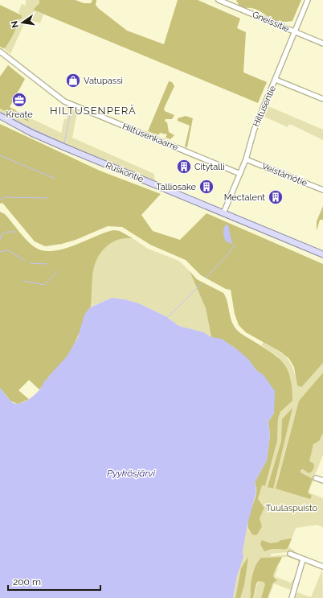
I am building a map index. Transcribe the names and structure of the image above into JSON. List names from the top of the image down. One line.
{"streets":{"main road":["Ruskontie"],"street":["Gneissitie","Hiltusentie","Hiltusenkaarre","Veistämötie"]},"crossings":[["Gneissitie","Hiltusentie"],["Hiltusentie","Hiltusenkaarre"],["Hiltusentie","Ruskontie"],["Hiltusentie","Veistämötie"]],"districts":["HILTUSENPERÄ"],"water":["Pyykösjärvi"],"parks":["Tuulaspuisto"],"places":{"shop":["Vatupassi"],"office":["Kreate"],"building":["Citytalli","Talliosake","Mectalent"]},"scale_bar":"200 m","north":"left"}
